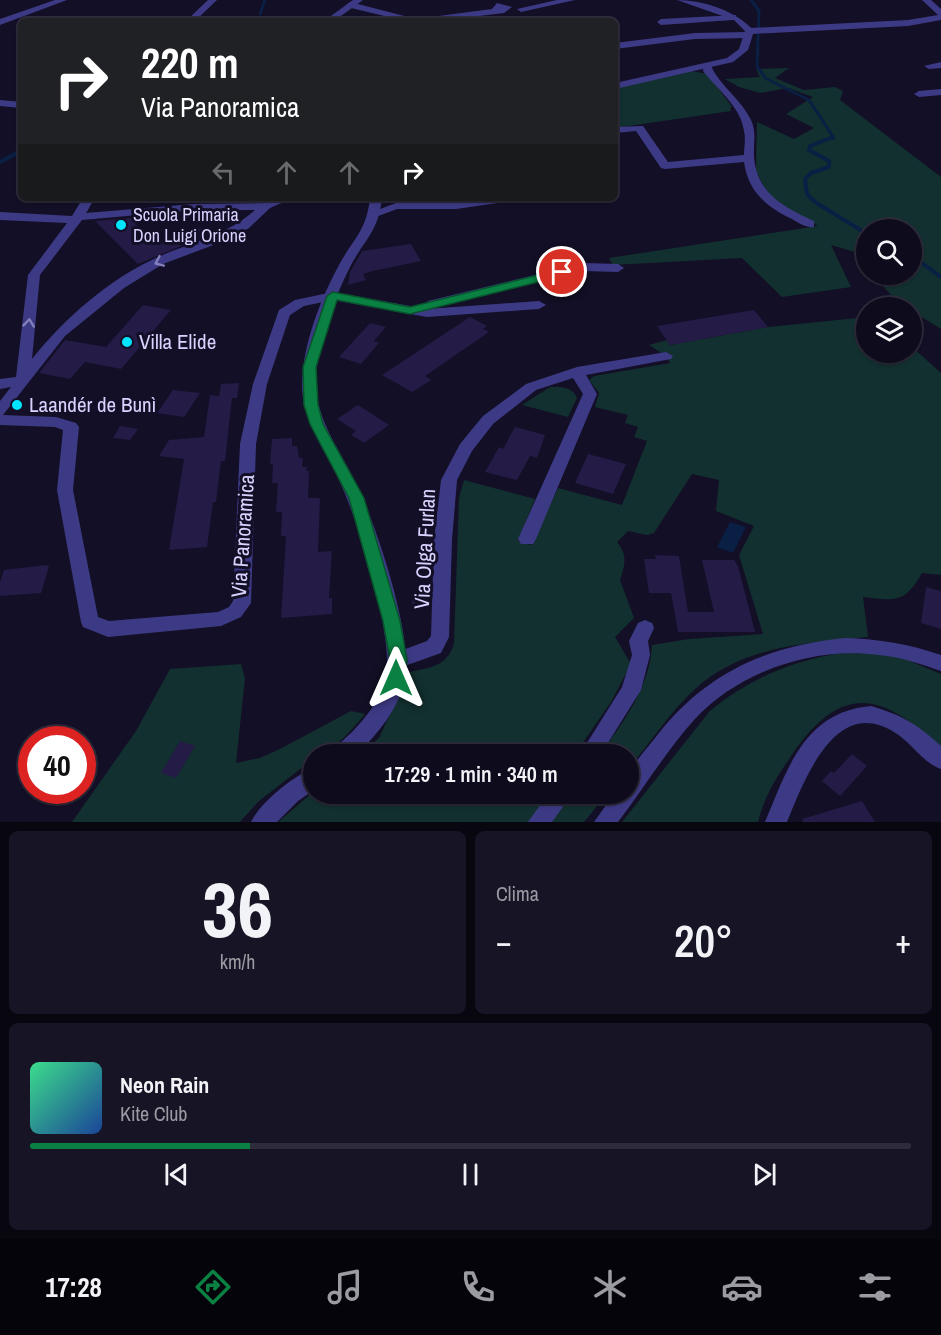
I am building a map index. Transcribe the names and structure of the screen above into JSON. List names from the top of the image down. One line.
{"streets":{"street":["Via Panoramica","Via Olga Furlan"]},"places":["Scuola Primaria Don Luigi Orione","Villa Elide","Laandér de Bunì"],"page":{"turn":["220 m","Via Panoramica"],"limit":"40","trip":"17:29 · 1 min · 340 m","tile":[["36","km/h"],"Clima"],"heat":["−","20°","+"],"song":["Neon Rain","Kite Club"],"tabs":"17:28"}}
